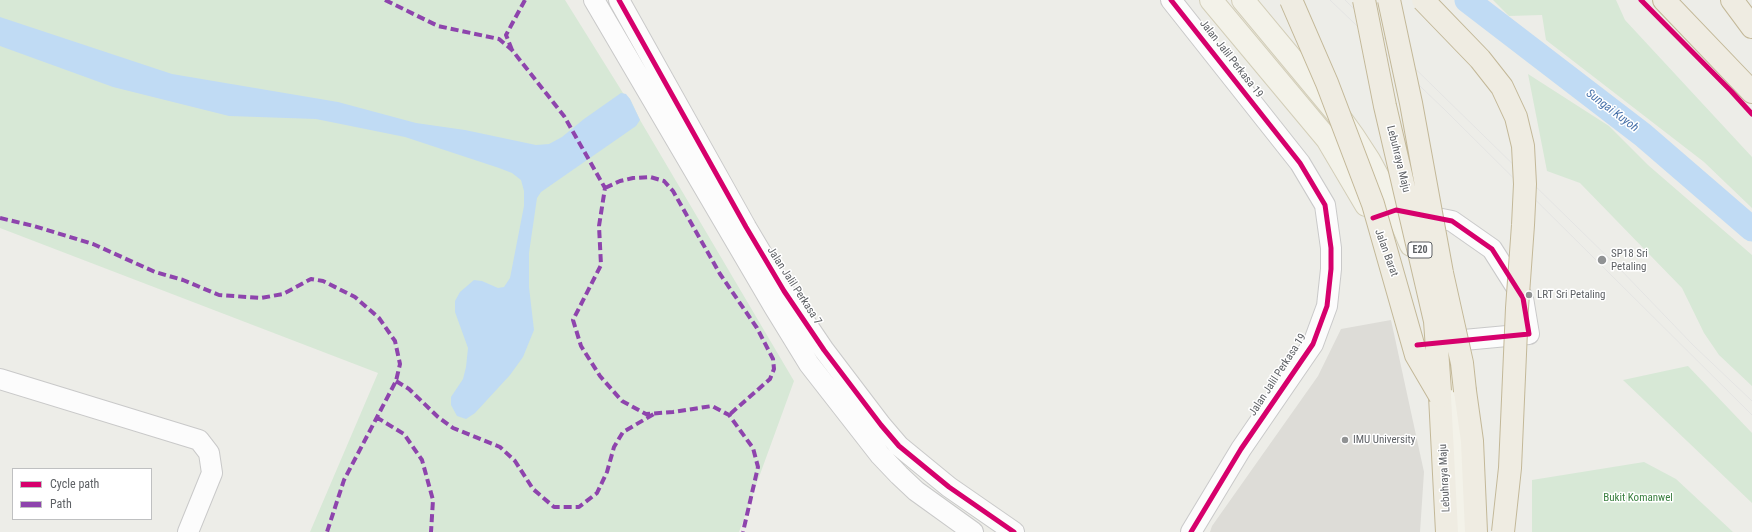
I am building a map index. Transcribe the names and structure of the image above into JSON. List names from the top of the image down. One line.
{"streets":{"highway":["Lebuhraya Maju","E20"],"main road":["Jalan Barat"],"street":["Jalan Jalil Perkasa 19","Jalan Jalil Perkasa 7"]},"water":["Sungai Kuyoh"],"parks":["Bukit Komanwel"],"places":["SP18 Sri Petaling","LRT Sri Petaling","IMU University"],"legend":["Cycle path","Path"]}
